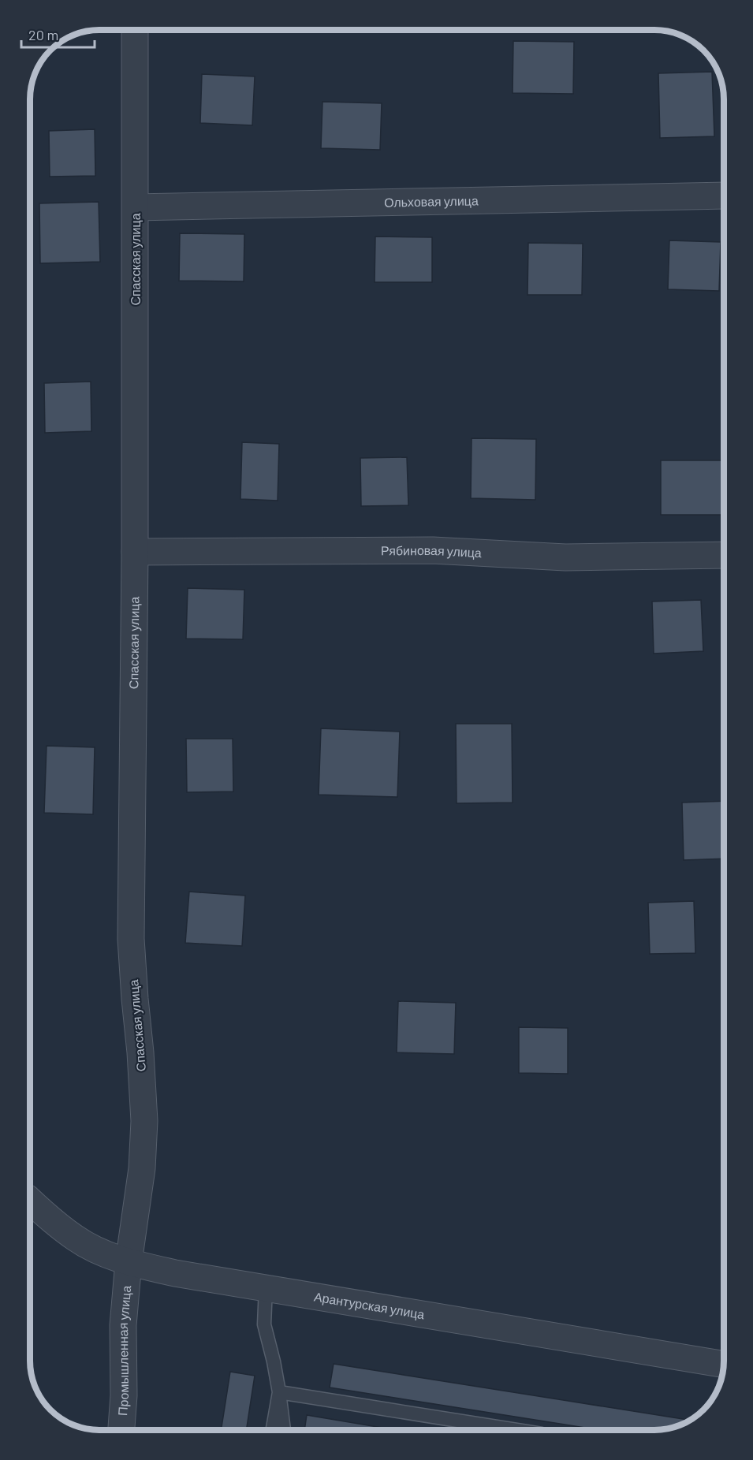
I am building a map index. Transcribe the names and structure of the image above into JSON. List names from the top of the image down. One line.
{"streets":{"street":["Ольховая улица","Спасская улица","Рябиновая улица","Арантурская улица","Промышленная улица"]},"crossings":[["Ольховая улица","Спасская улица"],["Спасская улица","Рябиновая улица"],["Спасская улица","Арантурская улица"],["Спасская улица","Промышленная улица"],["Арантурская улица","Промышленная улица"]],"scale_bar":"20 m"}
